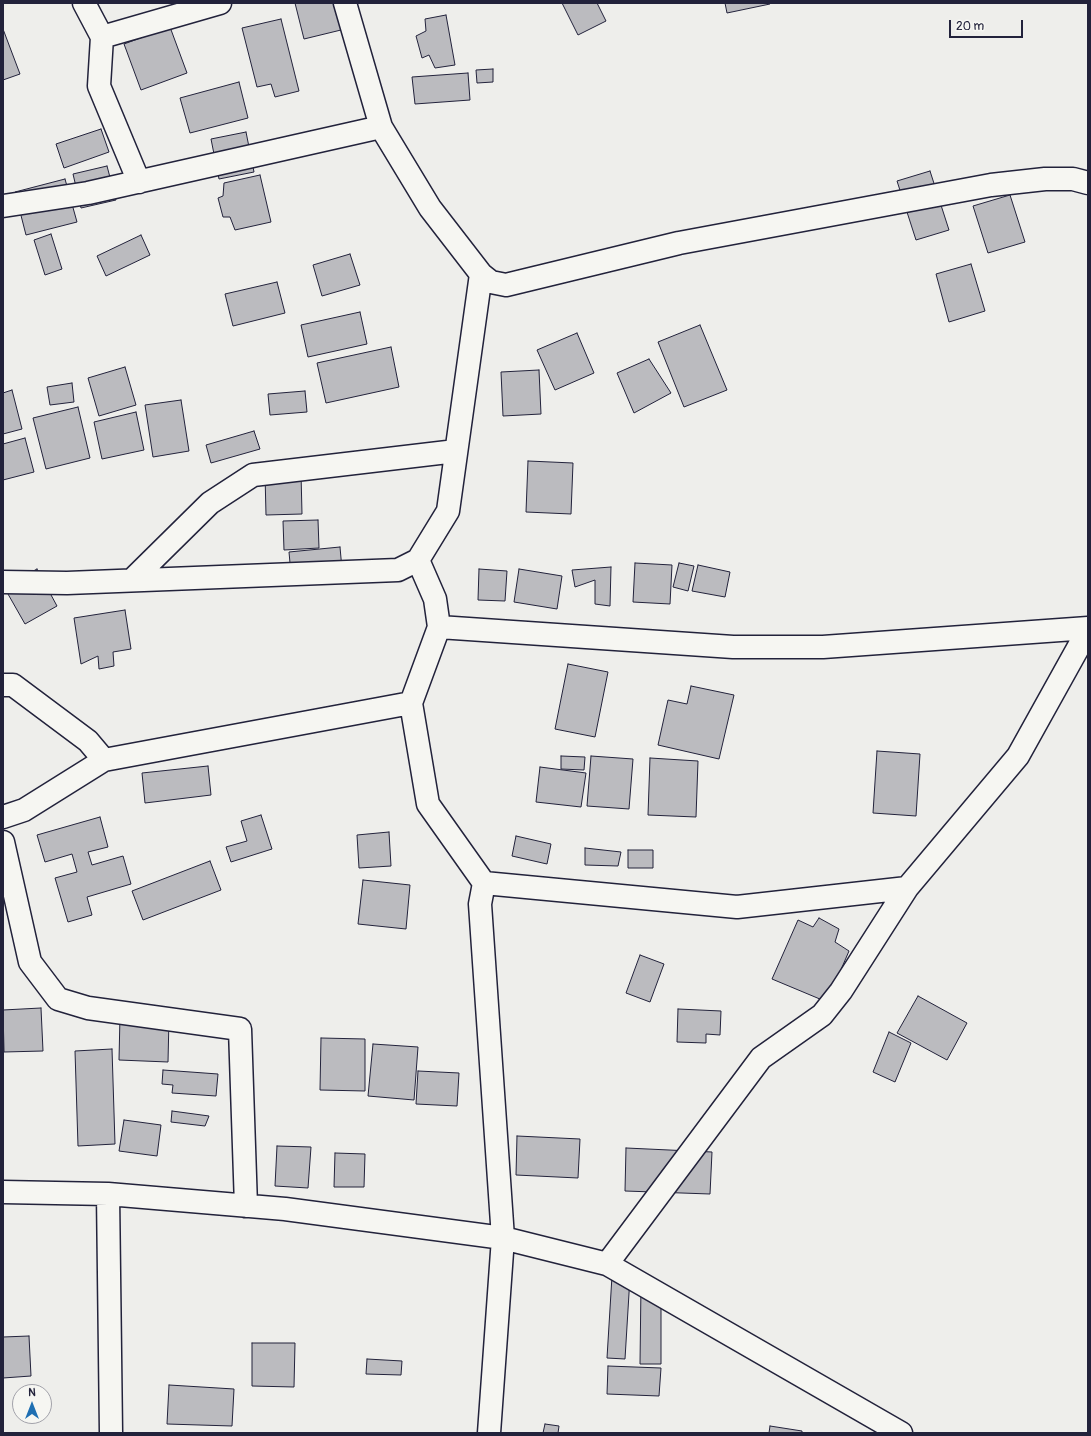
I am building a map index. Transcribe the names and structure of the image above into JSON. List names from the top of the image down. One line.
{"scale_bar":"20 m","north":"top"}
